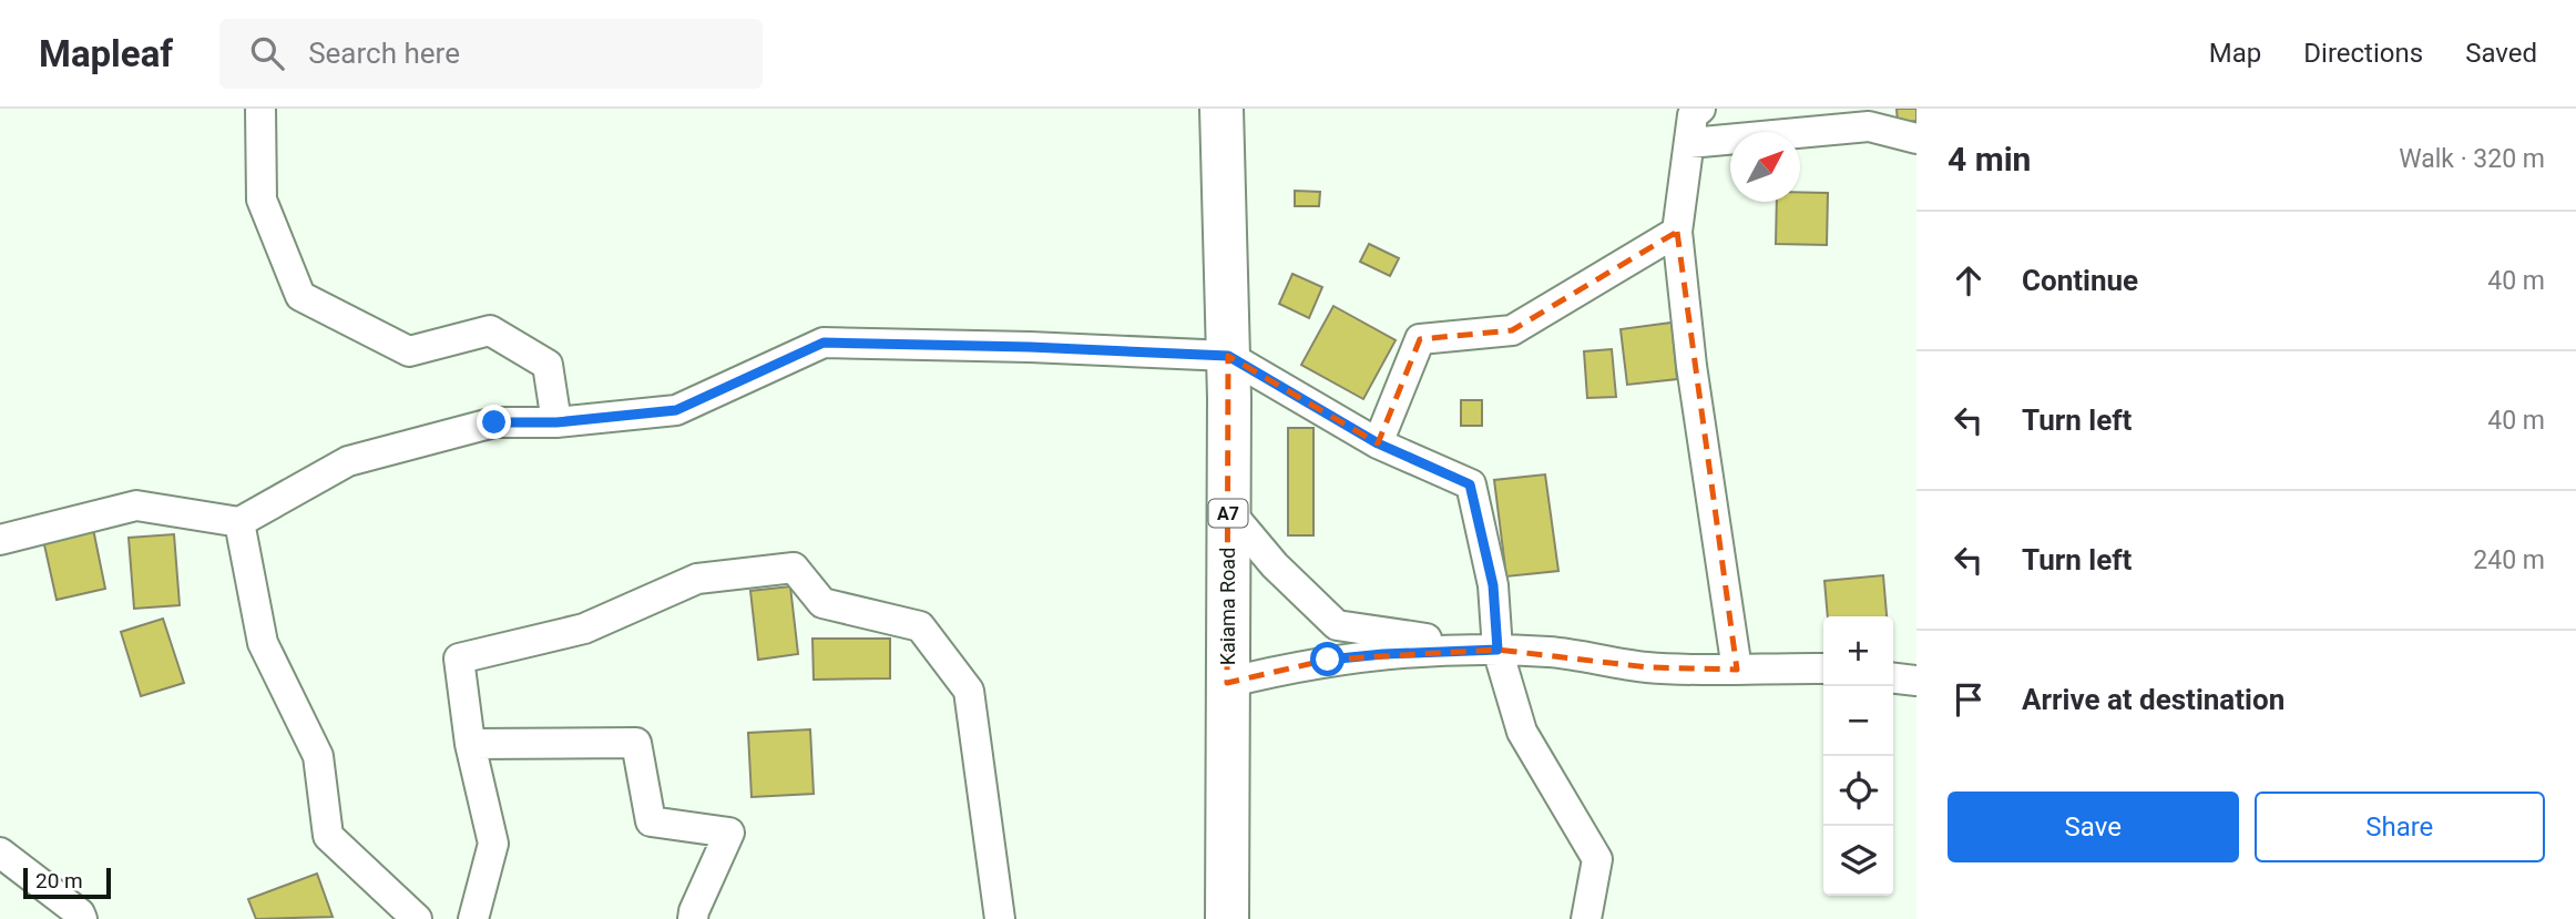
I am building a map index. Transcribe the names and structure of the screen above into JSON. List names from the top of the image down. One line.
{"streets":{"highway":["A7","Kaiama Road"]},"scale_bar":"20 m","north":"top right","page":{"header":"Mapleaf","search":"Search here","nav":["Map","Directions","Saved"],"heading":["4 min","Walk · 320 m"],"list":[["Continue","40 m"],["Turn left","40 m"],["Turn left","240 m"],"Arrive at destination"],"map_buttons":["+","−"],"buttons":["Save","Share"],"scale":"20 m"}}
